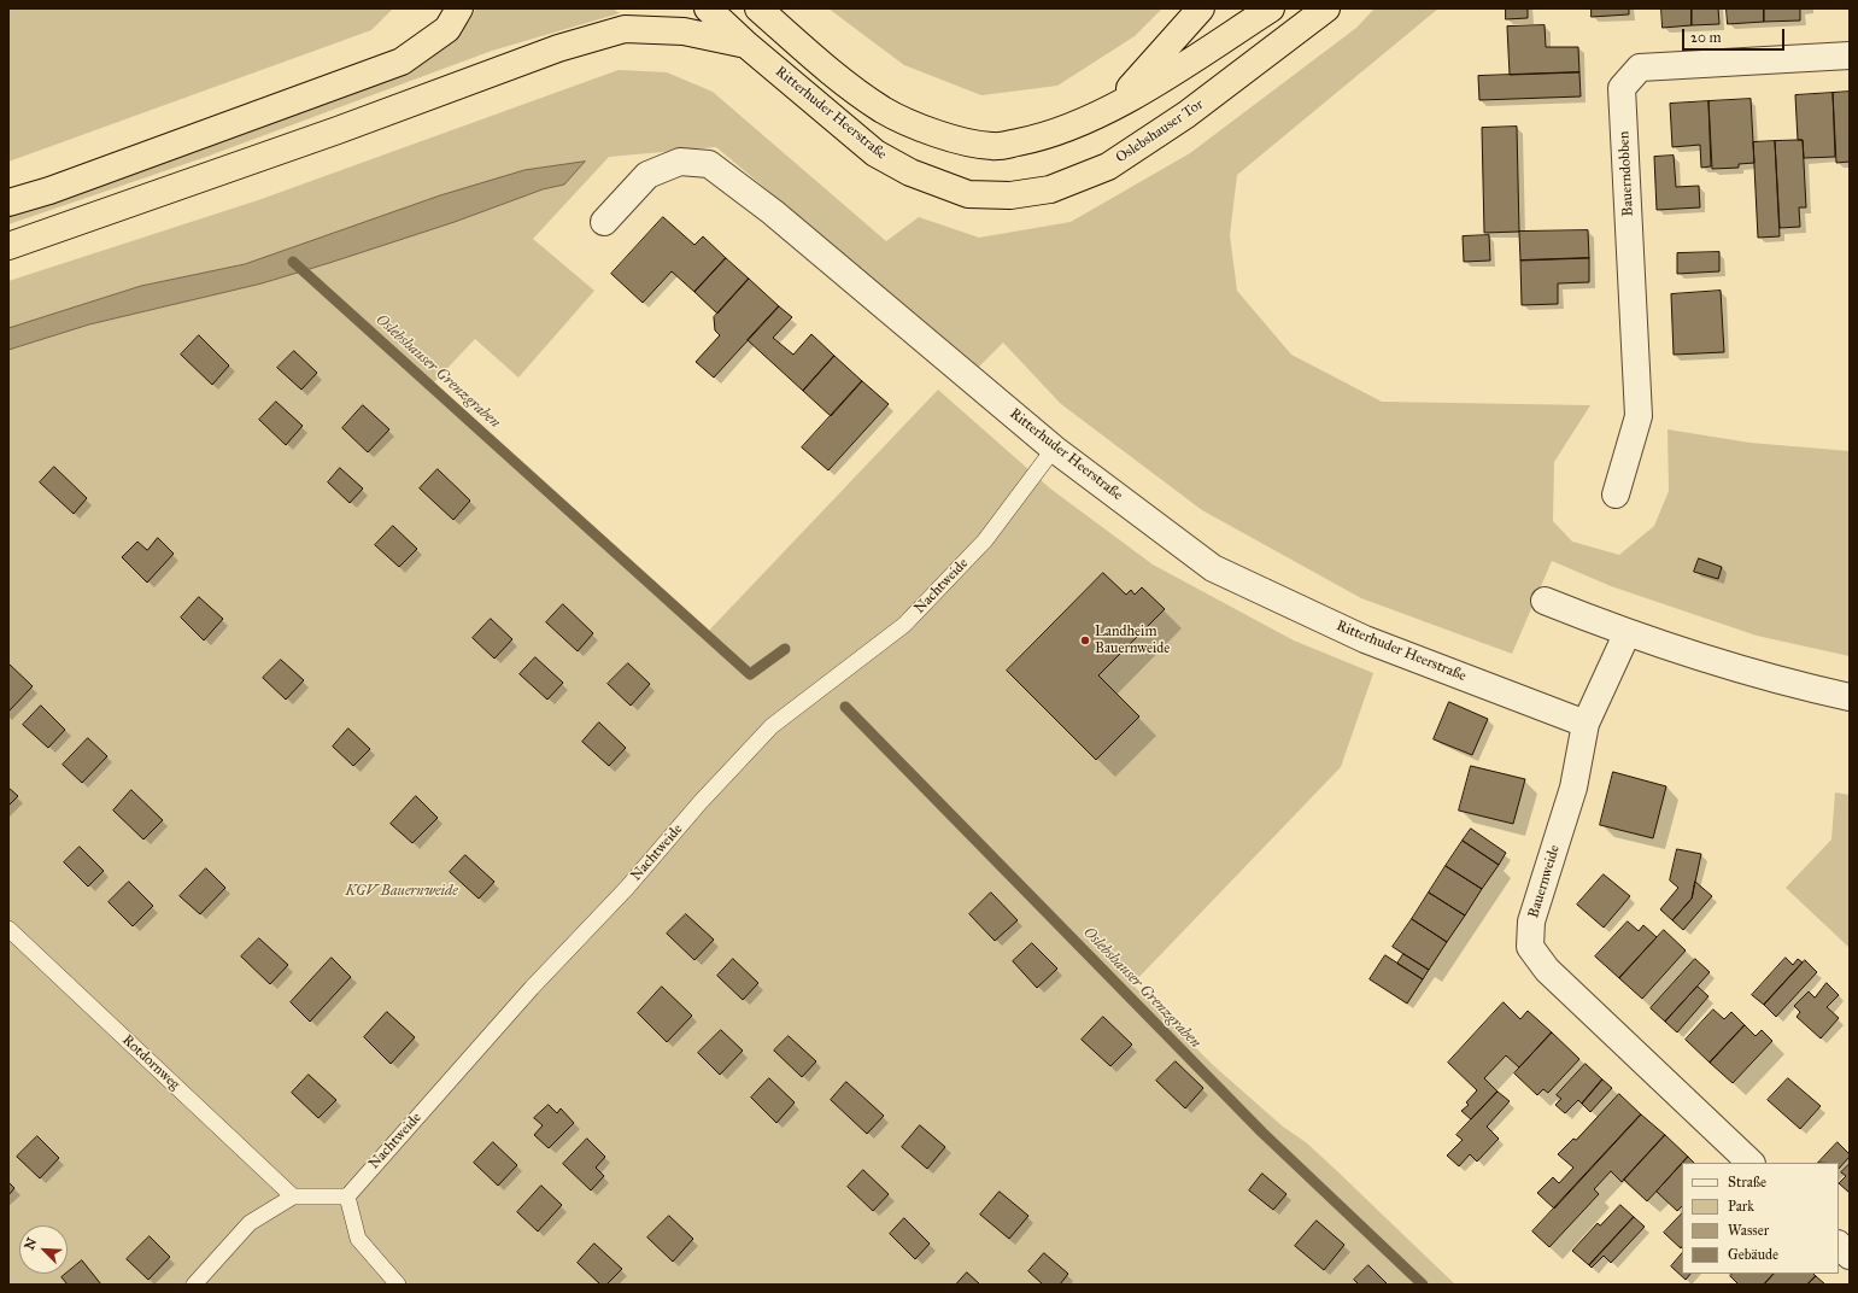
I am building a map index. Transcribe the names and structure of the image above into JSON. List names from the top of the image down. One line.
{"streets":{"highway":["Ritterhuder Heerstraße","Oslebshauser Tor"],"street":["Bauerndobben","Bauernweide"],"lane":["Nachtweide","Rotdornweg"]},"crossings":[["Ritterhuder Heerstraße","Oslebshauser Tor"],["Ritterhuder Heerstraße","Nachtweide"],["Ritterhuder Heerstraße","Bauernweide"]],"water":["Oslebshauser Grenzgraben"],"parks":["KGV Bauernweide"],"places":["Landheim Bauernweide"],"legend":["Straße","Park","Wasser","Gebäude"],"scale_bar":"20 m","north":"top left"}
